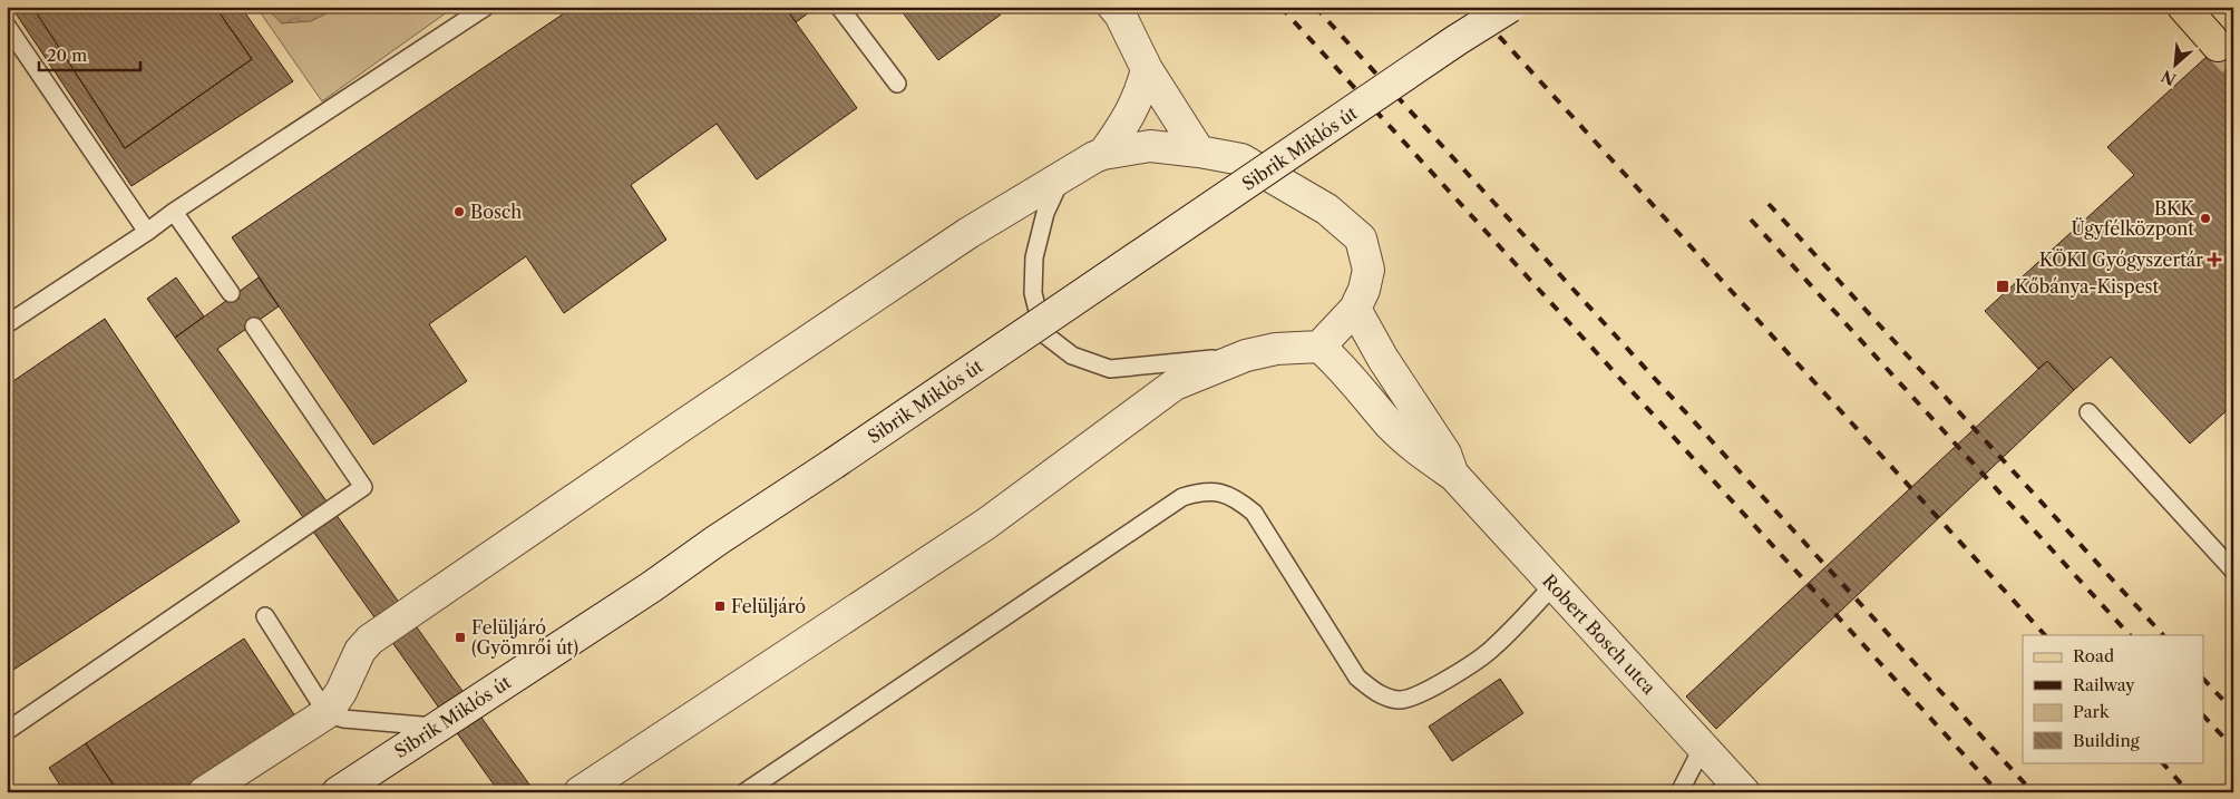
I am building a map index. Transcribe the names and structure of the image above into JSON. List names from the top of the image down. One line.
{"streets":{"street":["Sibrik Miklós út","Robert Bosch utca"]},"places":{"other":["Bosch","BKK Ügyfélközpont"],"health":["KÖKI Gyógyszertár"],"transit":["Kőbánya-Kispest","Felüljáró","Felüljáró (Gyömrői út)"]},"legend":["Road","Railway","Park","Building"],"scale_bar":"20 m","north":"bottom left"}
